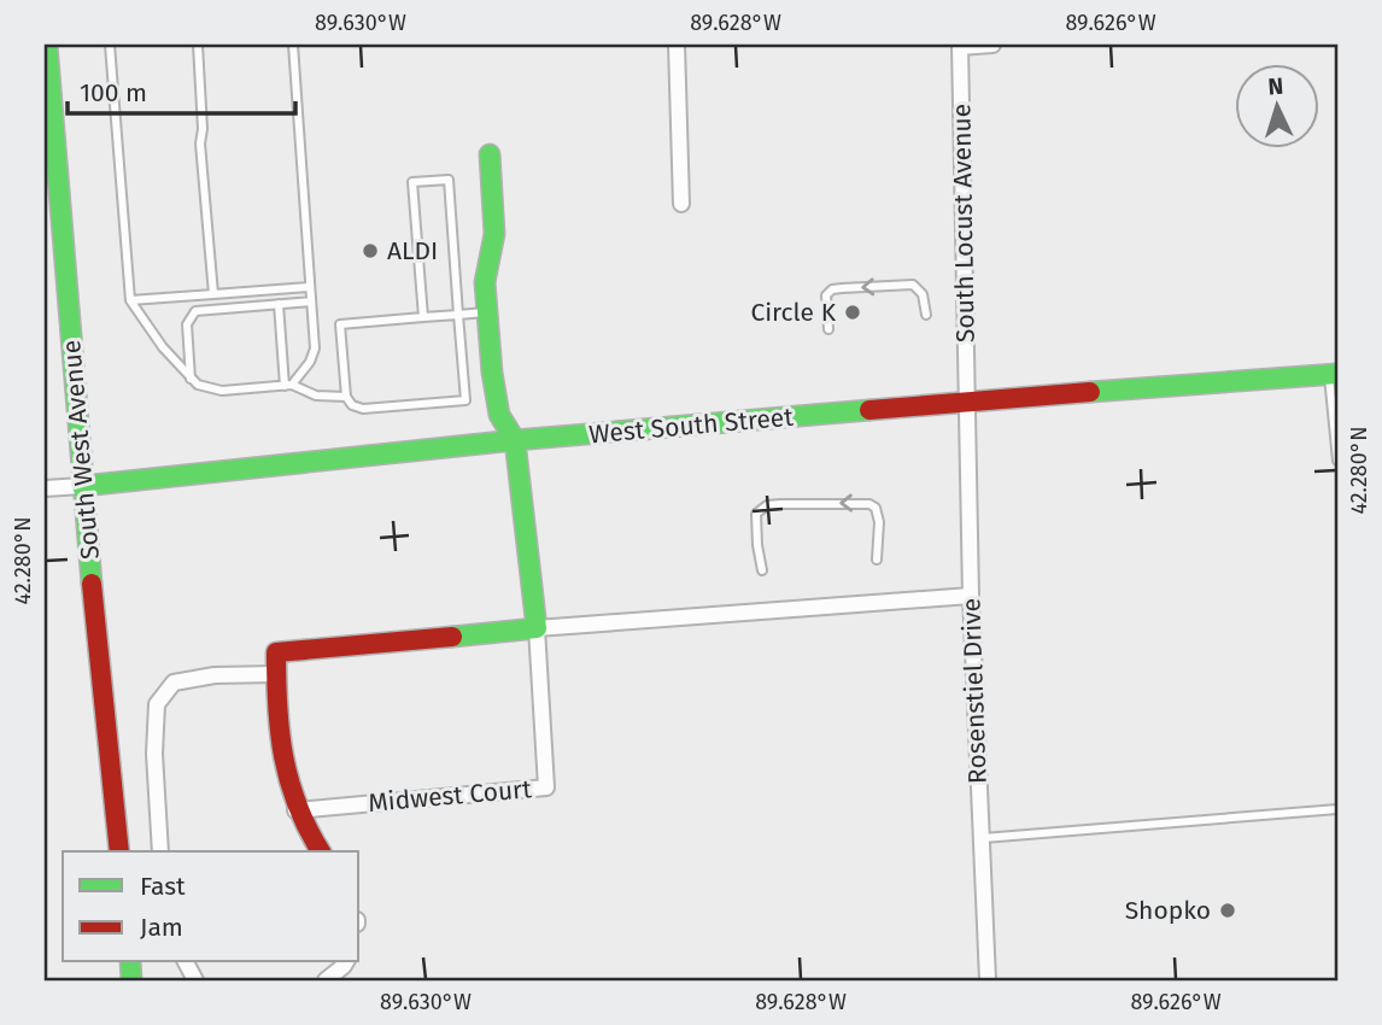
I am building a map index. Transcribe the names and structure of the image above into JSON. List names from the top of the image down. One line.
{"streets":{"main road":["West South Street","South West Avenue","Midwest Court"],"street":["South Locust Avenue","Rosenstiel Drive"]},"crossings":[["South Locust Avenue","West South Street"],["South Locust Avenue","Rosenstiel Drive"],["West South Street","South West Avenue"],["West South Street","Rosenstiel Drive"],["West South Street","Midwest Court"]],"places":["ALDI","Circle K","Shopko"],"legend":["Fast","Jam"],"scale_bar":"100 m","north":"top","coordinates":["89.630°W","89.628°W","89.626°W","42.280°N"]}
